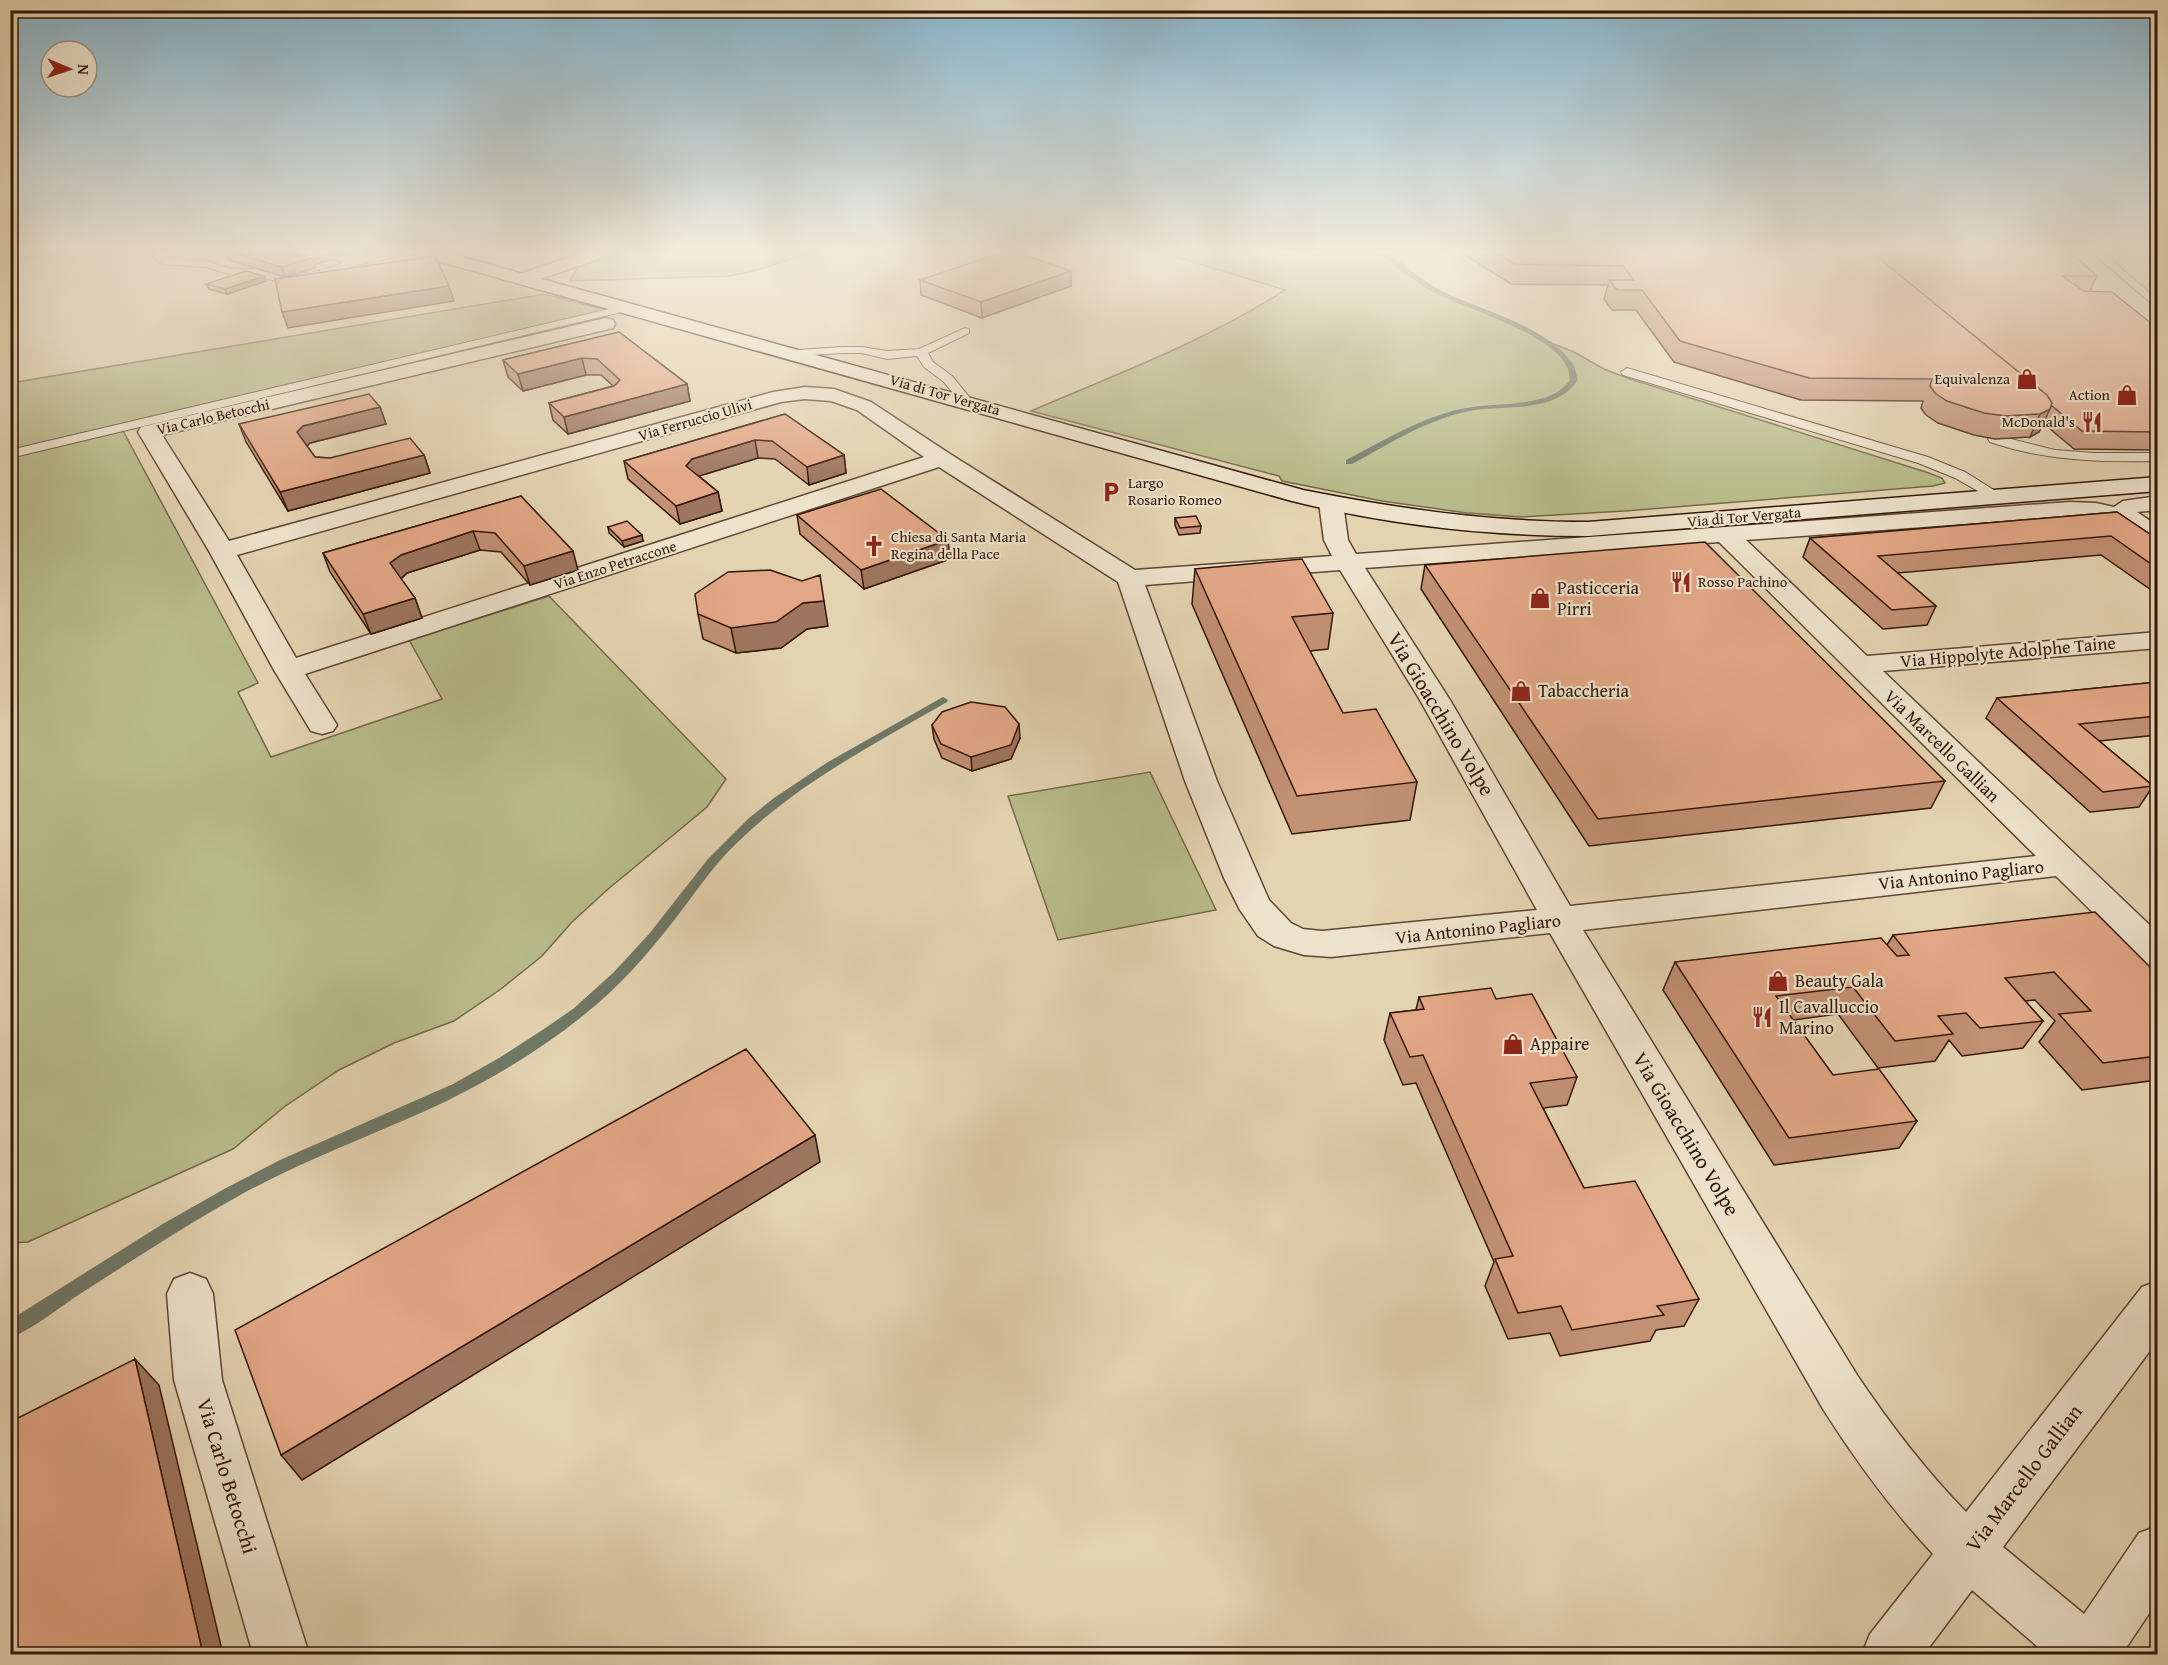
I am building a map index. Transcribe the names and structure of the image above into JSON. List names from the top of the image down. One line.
{"streets":{"street":["Via di Tor Vergata","Via Carlo Betocchi","Via Ferruccio Ulivi","Via Enzo Petraccone","Via Hippolyte Adolphe Taine","Via Gioacchino Volpe","Via Marcello Gallian","Via Antonino Pagliaro"]},"crossings":[["Via di Tor Vergata","Via Ferruccio Ulivi"],["Via di Tor Vergata","Via Gioacchino Volpe"],["Via di Tor Vergata","Via Marcello Gallian"],["Via di Tor Vergata","Via Antonino Pagliaro"],["Via Carlo Betocchi","Via Ferruccio Ulivi"],["Via Carlo Betocchi","Via Enzo Petraccone"],["Via Ferruccio Ulivi","Via Enzo Petraccone"],["Via Ferruccio Ulivi","Via Antonino Pagliaro"],["Via Hippolyte Adolphe Taine","Via Marcello Gallian"],["Via Gioacchino Volpe","Via Marcello Gallian"],["Via Gioacchino Volpe","Via Antonino Pagliaro"],["Via Marcello Gallian","Via Antonino Pagliaro"]],"places":{"shop":["Equivalenza","Action","Pasticceria Pirri","Tabaccheria","Beauty Gala","Appaire"],"restaurant":["McDonald's","Rosso Pachino","Il Cavalluccio Marino"],"parking":["Largo Rosario Romeo"],"church":["Chiesa di Santa Maria Regina della Pace"]},"north":"right"}
